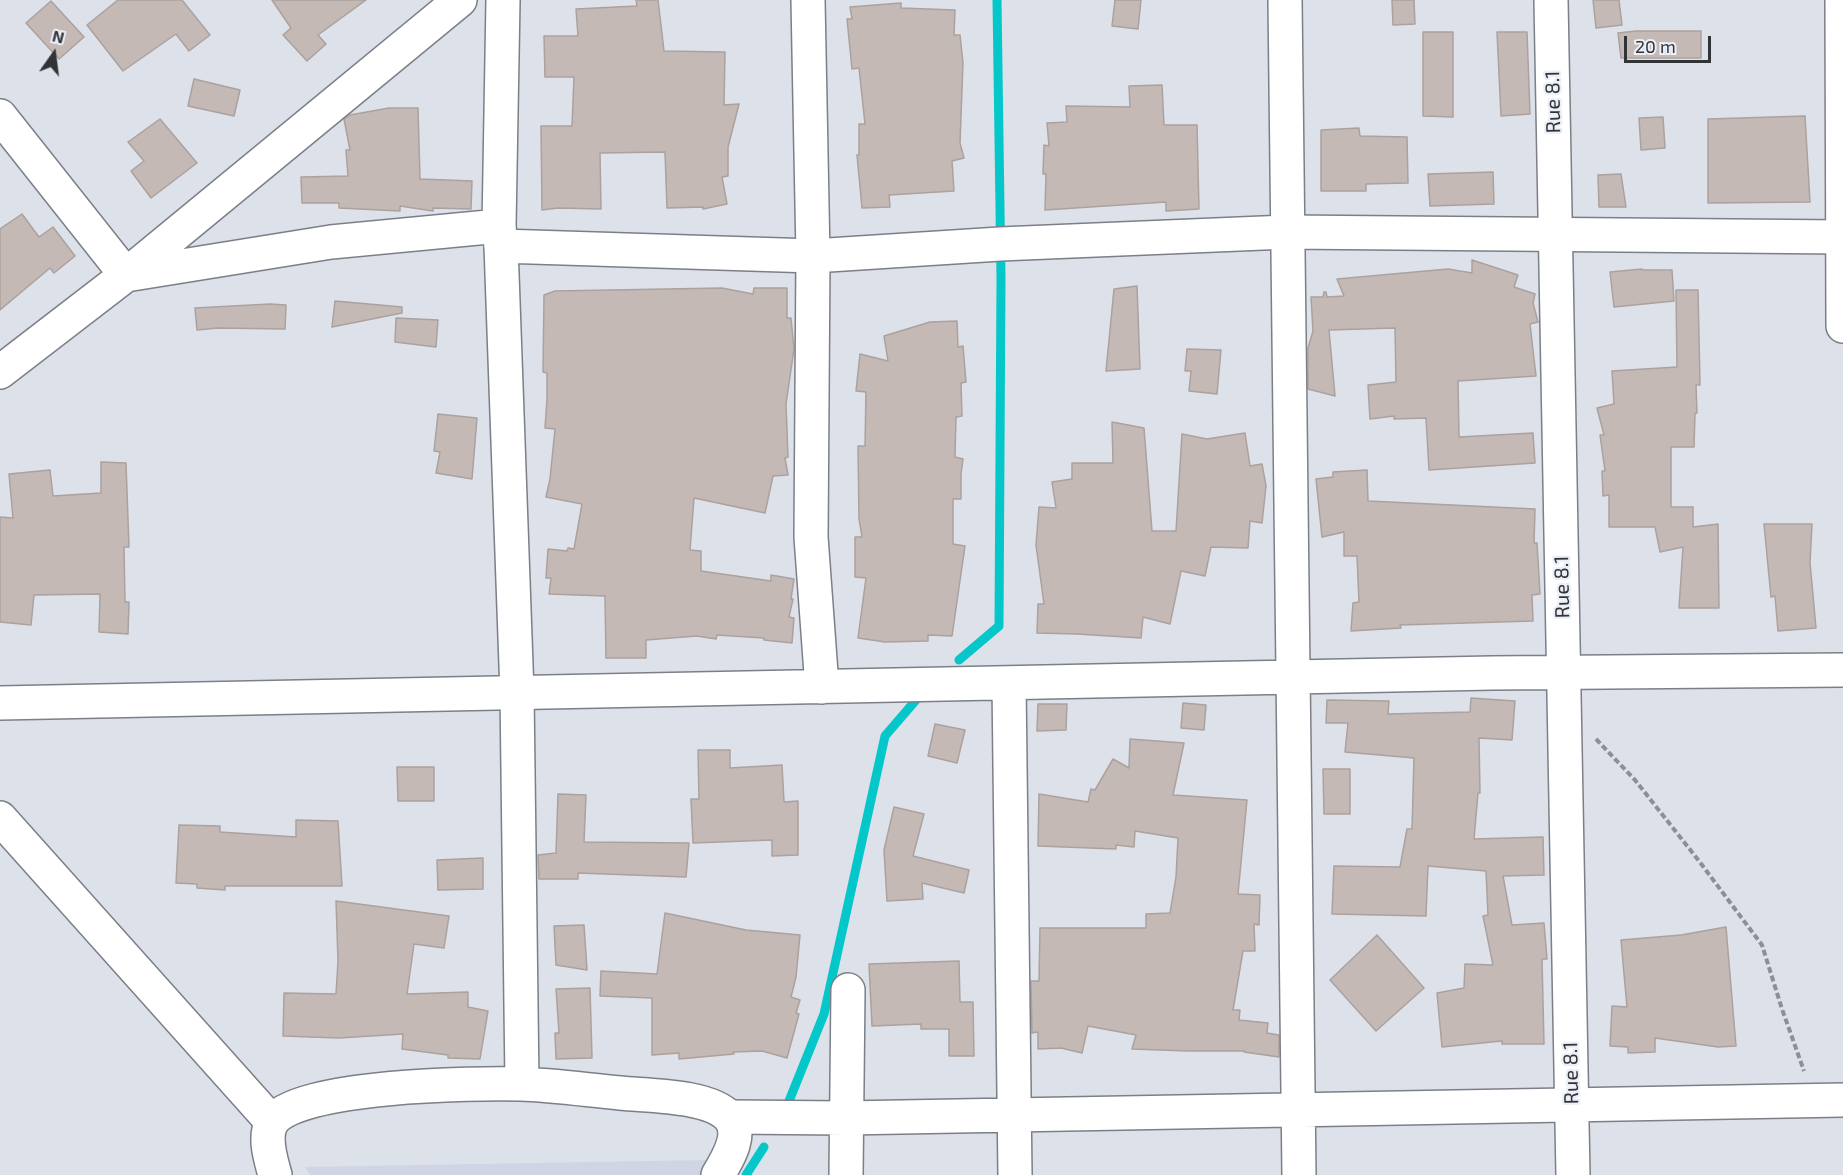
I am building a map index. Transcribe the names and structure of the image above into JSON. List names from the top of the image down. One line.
{"streets":{"street":["Rue 8.1"]},"scale_bar":"20 m","north":"top"}
